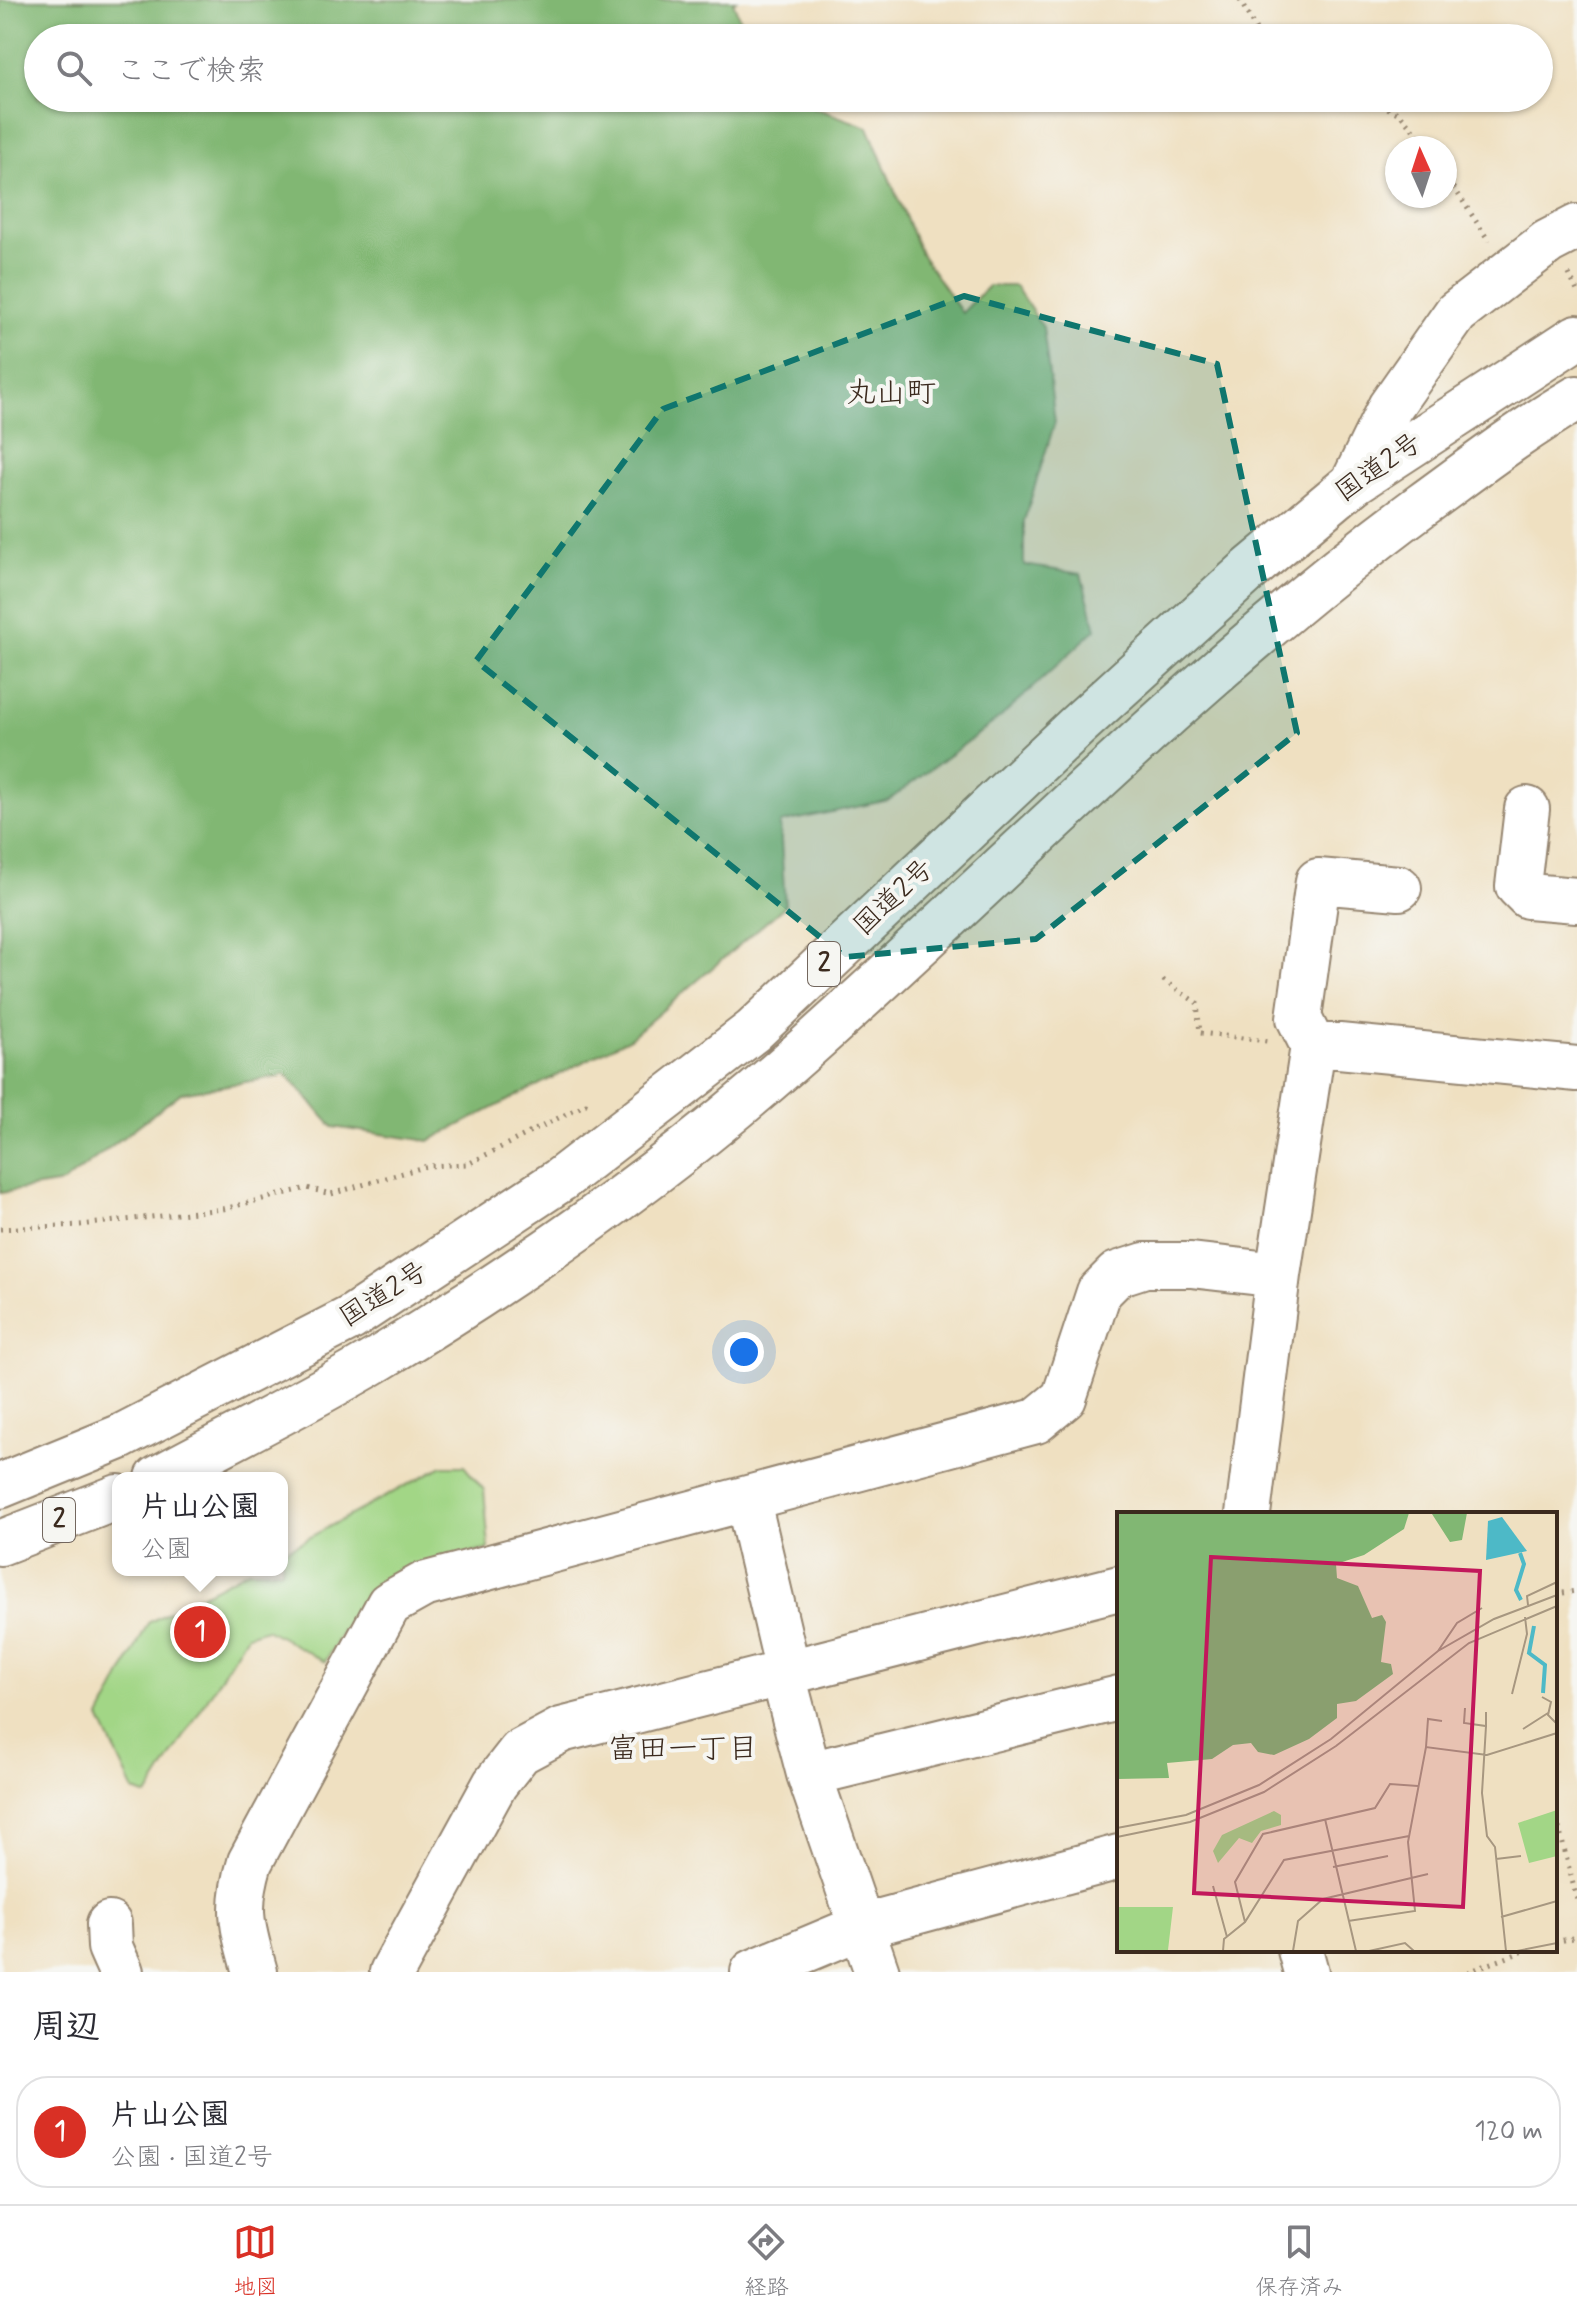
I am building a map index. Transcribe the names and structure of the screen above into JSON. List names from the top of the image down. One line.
{"streets":{"main road":["国道2号","2"]},"districts":["丸山町","富田一丁目"],"north":"top","page":{"search":"ここで検索","popup":["片山公園","公園"],"pins":"1","heading":"周辺","list":[{"mark":"1","name":"片山公園","note":"公園 · 国道2号","value":"120 m"}],"nav":["地図","経路","保存済み"]}}
